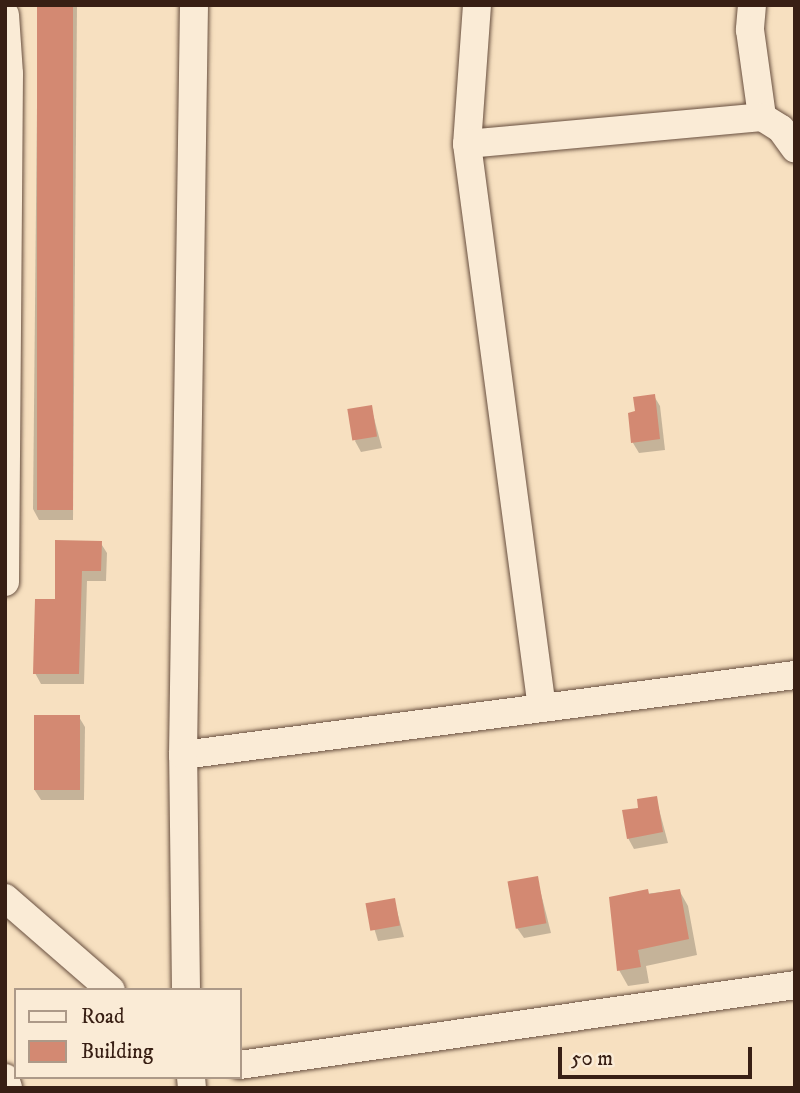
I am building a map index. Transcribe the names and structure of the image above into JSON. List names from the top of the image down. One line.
{"legend":["Road","Building"],"scale_bar":"50 m"}
